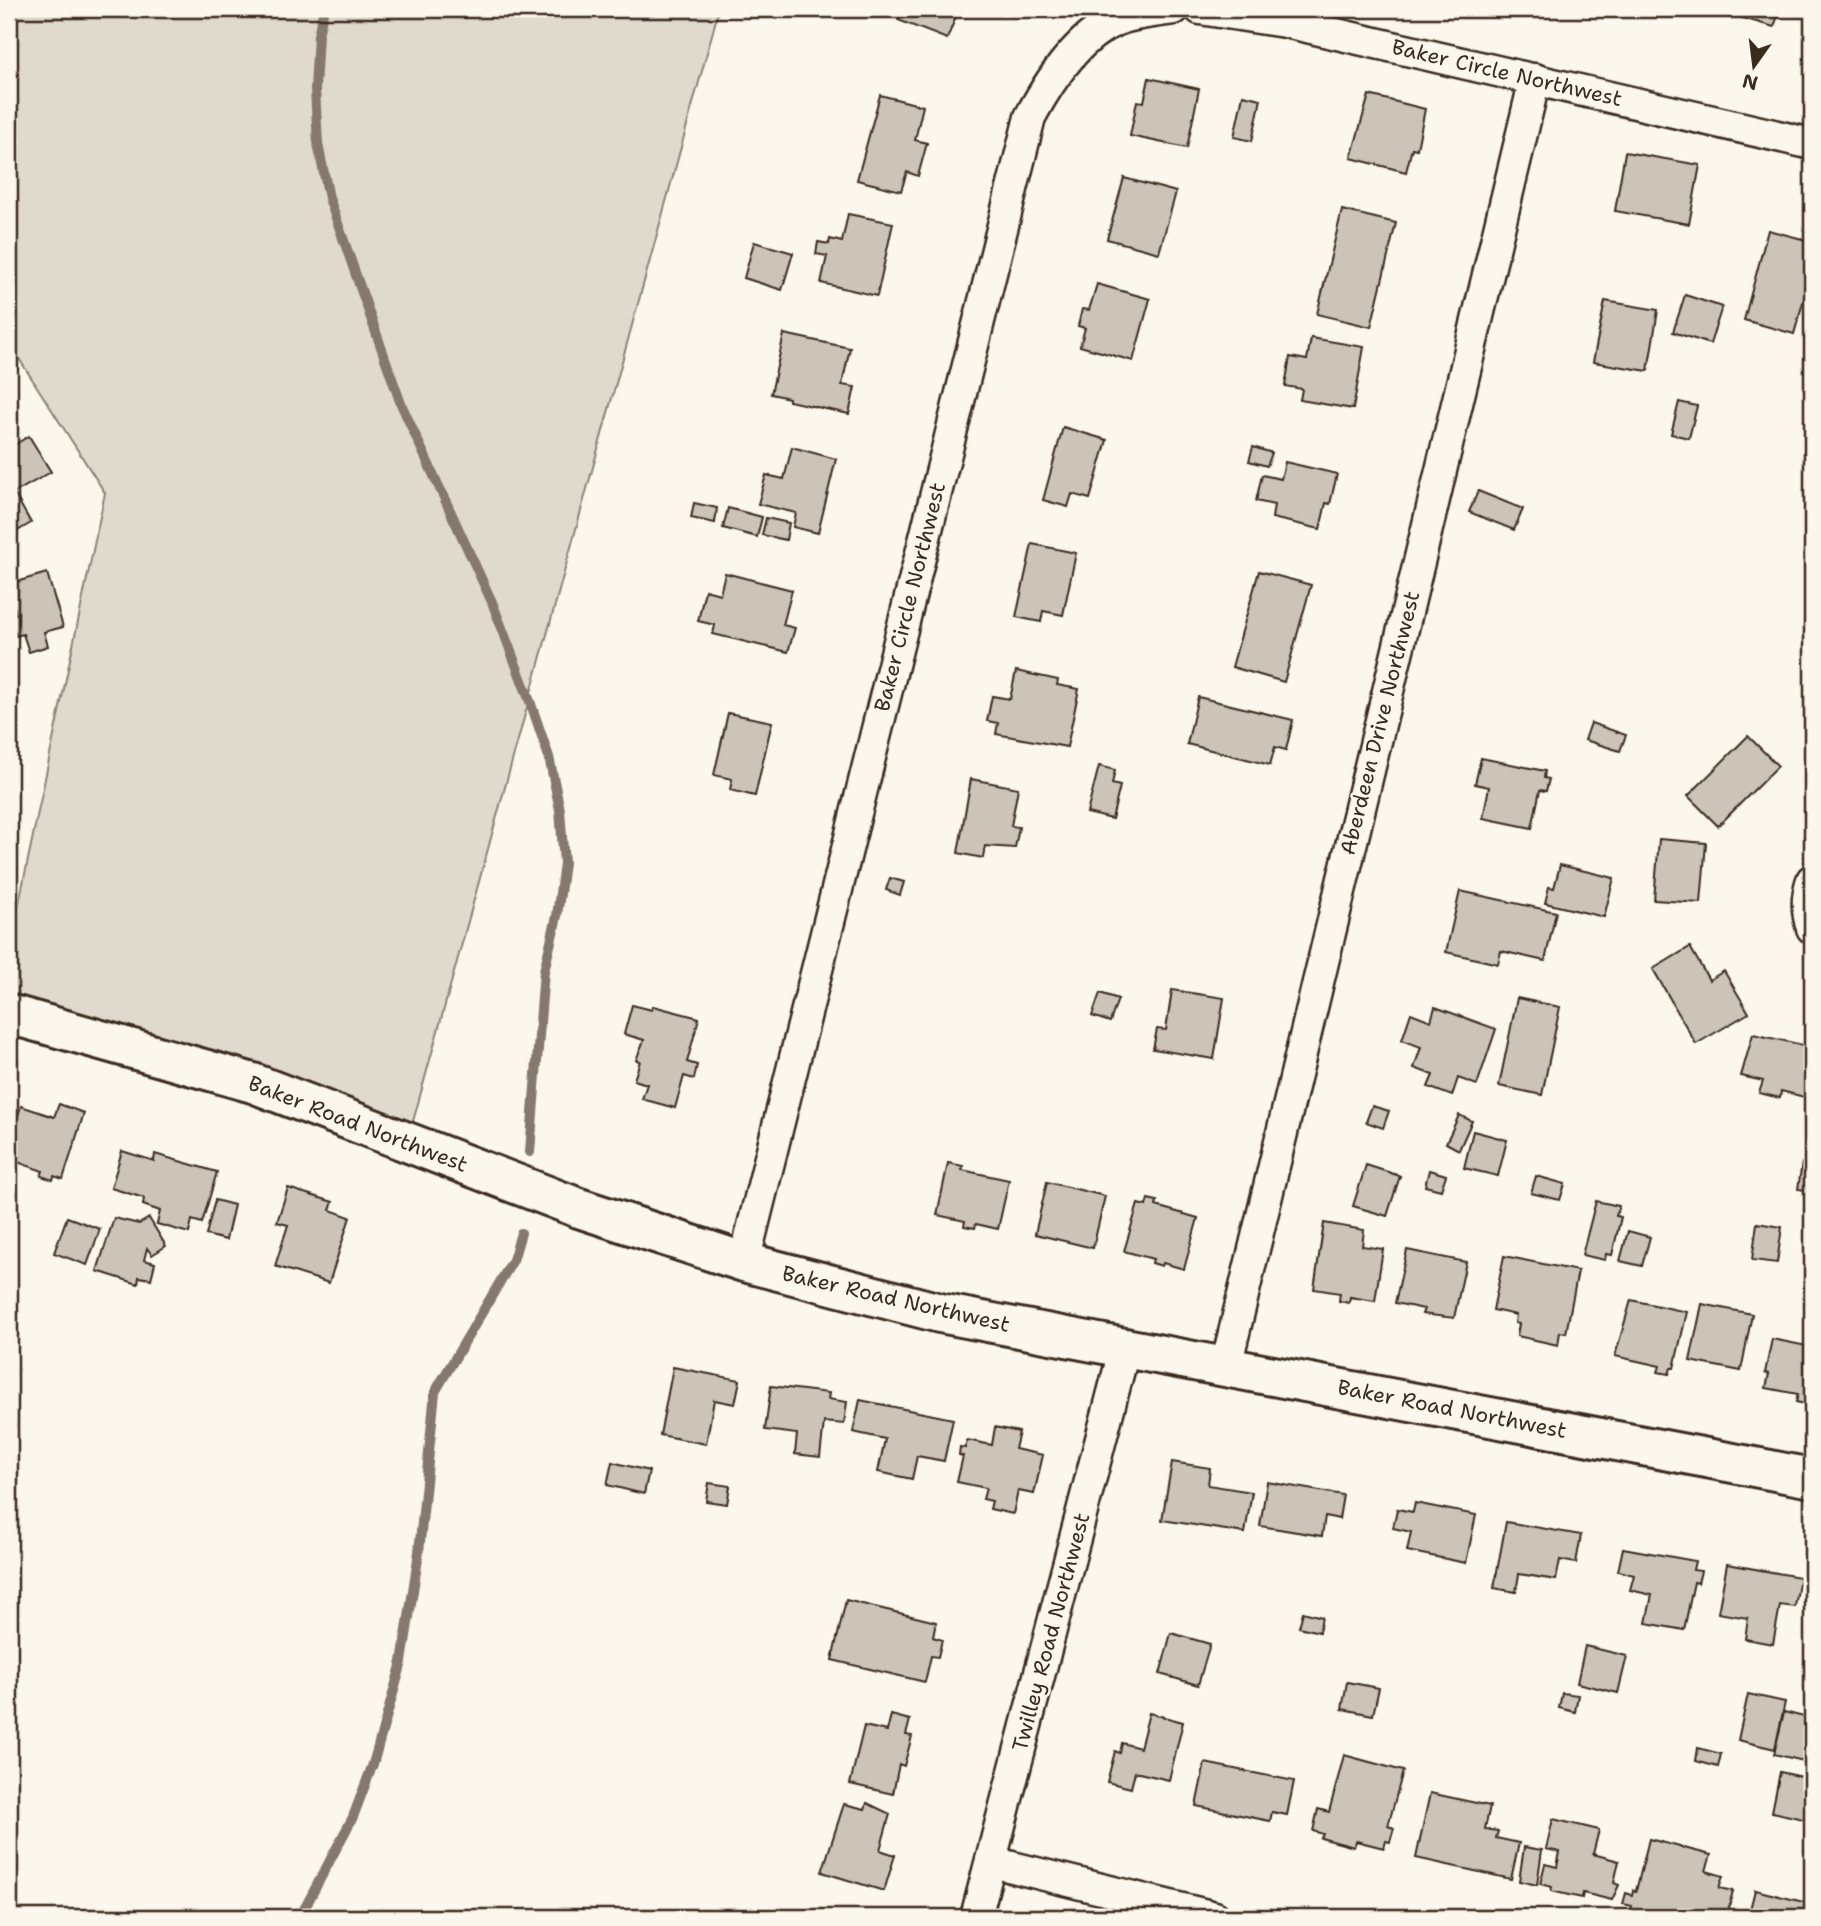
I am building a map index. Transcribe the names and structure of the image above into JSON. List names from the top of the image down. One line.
{"streets":{"street":["Baker Circle Northwest","Aberdeen Drive Northwest","Baker Road Northwest","Twilley Road Northwest"]},"crossings":[["Baker Circle Northwest","Aberdeen Drive Northwest"],["Baker Circle Northwest","Baker Road Northwest"],["Aberdeen Drive Northwest","Baker Road Northwest"],["Baker Road Northwest","Twilley Road Northwest"]],"north":"bottom"}
